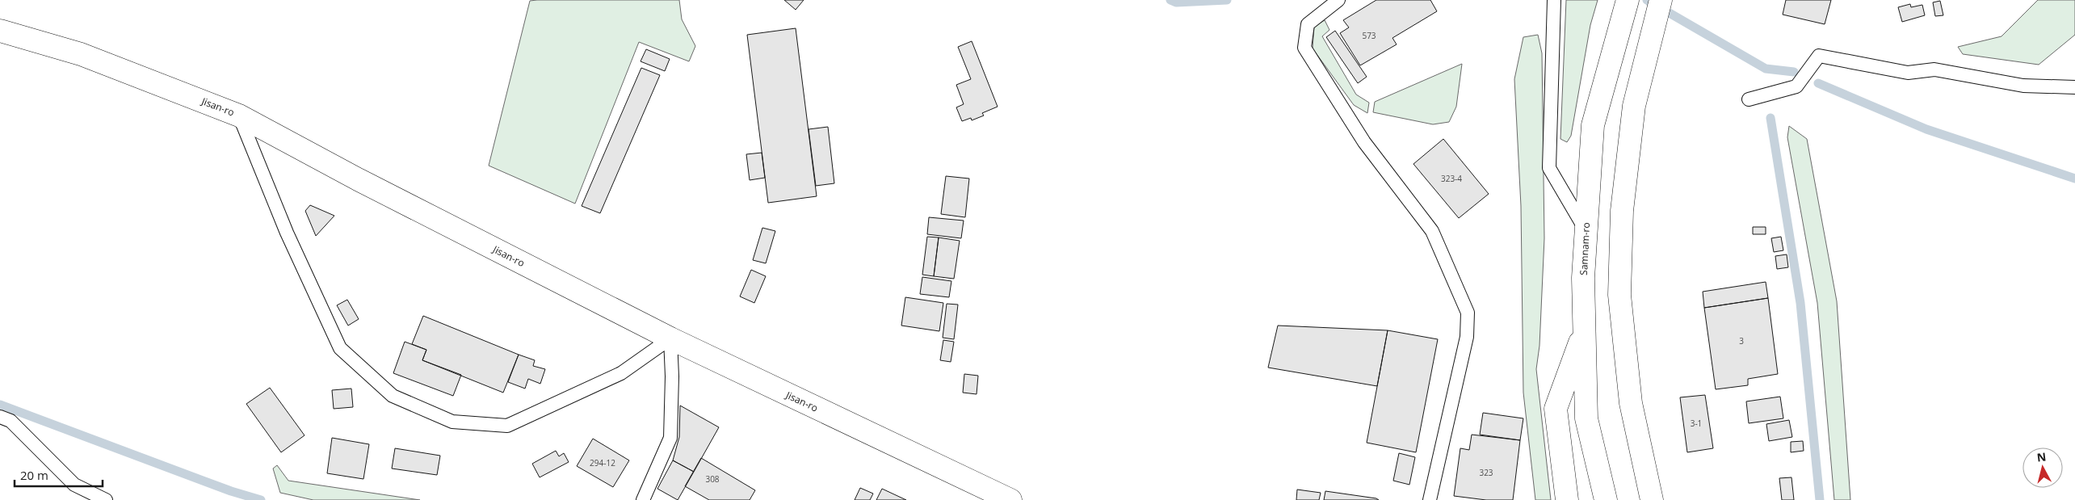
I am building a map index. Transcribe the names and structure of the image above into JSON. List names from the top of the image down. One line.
{"streets":{"main road":["Jisan-ro","Samnam-ro"]},"house_numbers":["573","323-4","3","3-1","294-12","323","308"],"scale_bar":"20 m","north":"top"}
